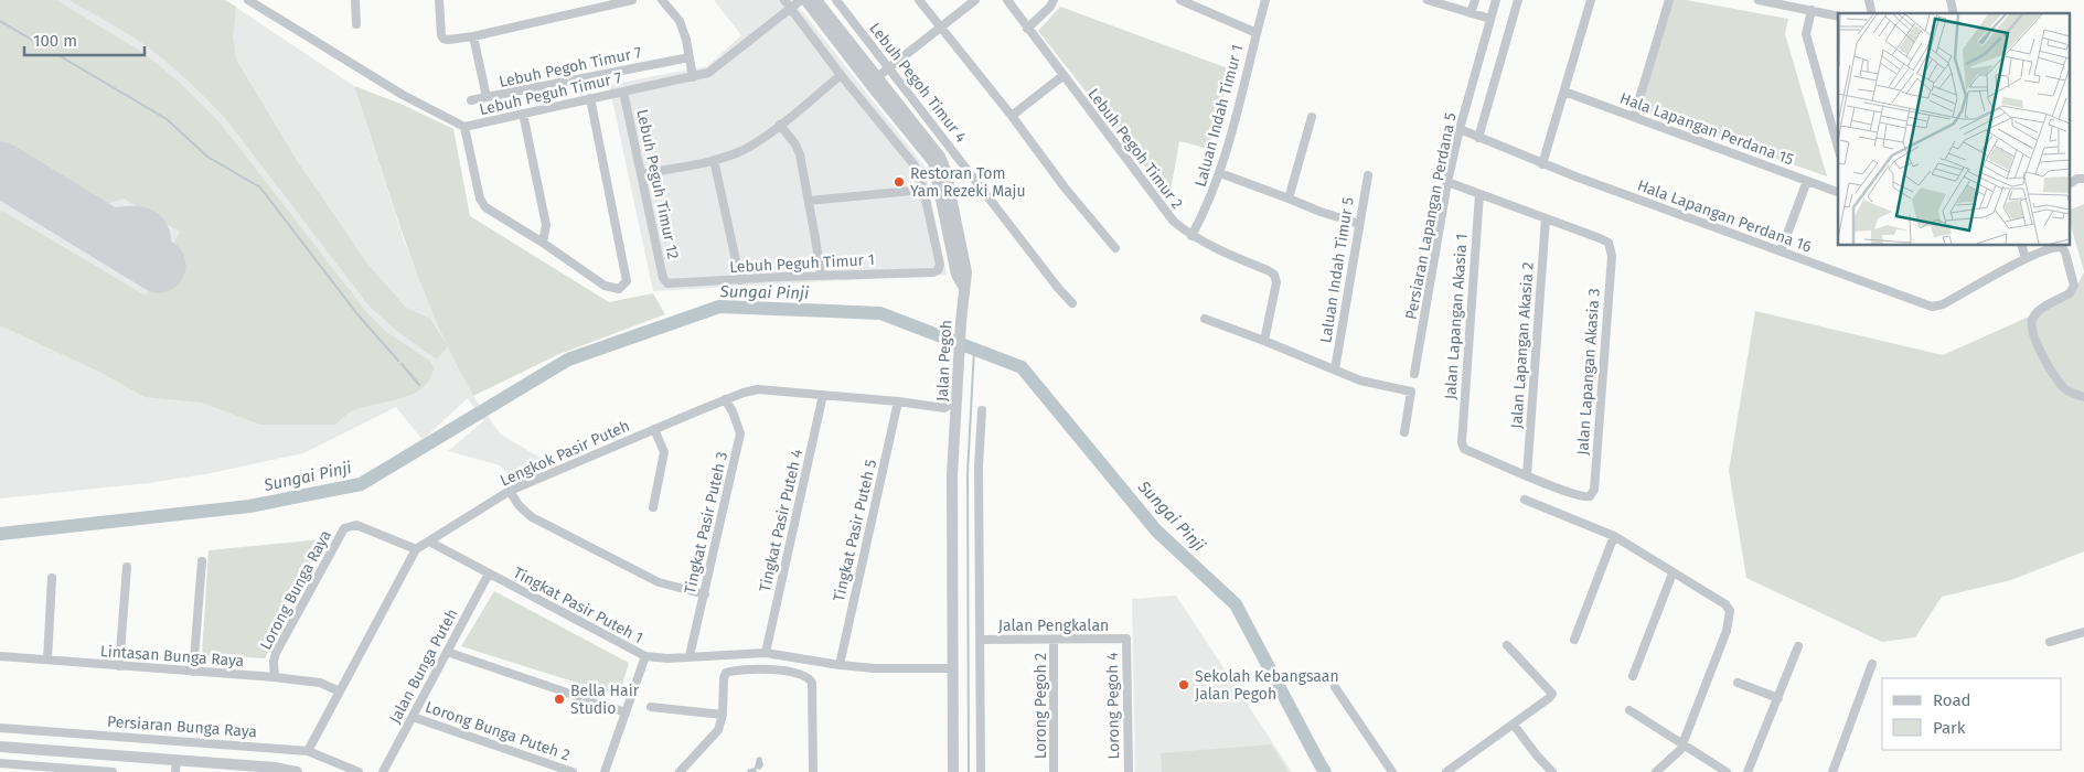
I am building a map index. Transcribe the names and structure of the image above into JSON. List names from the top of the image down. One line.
{"streets":{"street":["Lebuh Pegoh Timur 7","Lebuh Pegoh Timur 4","Lebuh Peguh Timur 7","Laluan Indah Timur 1","Hala Lapangan Perdana 15","Lebuh Pegoh Timur 2","Lebuh Peguh Timur 12","Persiaran Lapangan Perdana 5","Hala Lapangan Perdana 16","Lebuh Peguh Timur 1","Laluan Indah Timur 5","Jalan Lapangan Akasia 1","Jalan Lapangan Akasia 2","Jalan Pegoh","Jalan Lapangan Akasia 3","Lengkok Pasir Puteh","Tingkat Pasir Puteh 4","Tingkat Pasir Puteh 3","Tingkat Pasir Puteh 5","Lorong Bunga Raya","Tingkat Pasir Puteh 1","Jalan Pengkalan","Lintasan Bunga Raya","Jalan Bunga Puteh","Lorong Pegoh 2","Lorong Pegoh 4","Persiaran Bunga Raya","Lorong Bunga Puteh 2"]},"crossings":[["Lebuh Peguh Timur 7","Lebuh Peguh Timur 12"],["Laluan Indah Timur 1","Lebuh Pegoh Timur 2"],["Lebuh Peguh Timur 12","Lebuh Peguh Timur 1"],["Persiaran Lapangan Perdana 5","Hala Lapangan Perdana 16"],["Jalan Lapangan Akasia 1","Jalan Lapangan Akasia 2"],["Jalan Lapangan Akasia 1","Jalan Lapangan Akasia 3"],["Jalan Lapangan Akasia 2","Jalan Lapangan Akasia 3"],["Jalan Pegoh","Tingkat Pasir Puteh 1"],["Lengkok Pasir Puteh","Tingkat Pasir Puteh 4"],["Lengkok Pasir Puteh","Tingkat Pasir Puteh 3"],["Lengkok Pasir Puteh","Tingkat Pasir Puteh 5"],["Lengkok Pasir Puteh","Lorong Bunga Raya"],["Lengkok Pasir Puteh","Tingkat Pasir Puteh 1"],["Tingkat Pasir Puteh 4","Tingkat Pasir Puteh 1"],["Tingkat Pasir Puteh 3","Tingkat Pasir Puteh 1"],["Tingkat Pasir Puteh 5","Tingkat Pasir Puteh 1"],["Lorong Bunga Raya","Lintasan Bunga Raya"],["Tingkat Pasir Puteh 1","Jalan Bunga Puteh"],["Jalan Pengkalan","Lorong Pegoh 2"],["Jalan Pengkalan","Lorong Pegoh 4"],["Jalan Bunga Puteh","Lorong Bunga Puteh 2"]],"water":["Sungai Pinji"],"places":["Restoran Tom Yam Rezeki Maju","Sekolah Kebangsaan Jalan Pegoh","Bella Hair Studio"],"legend":["Road","Park"],"scale_bar":"100 m"}
